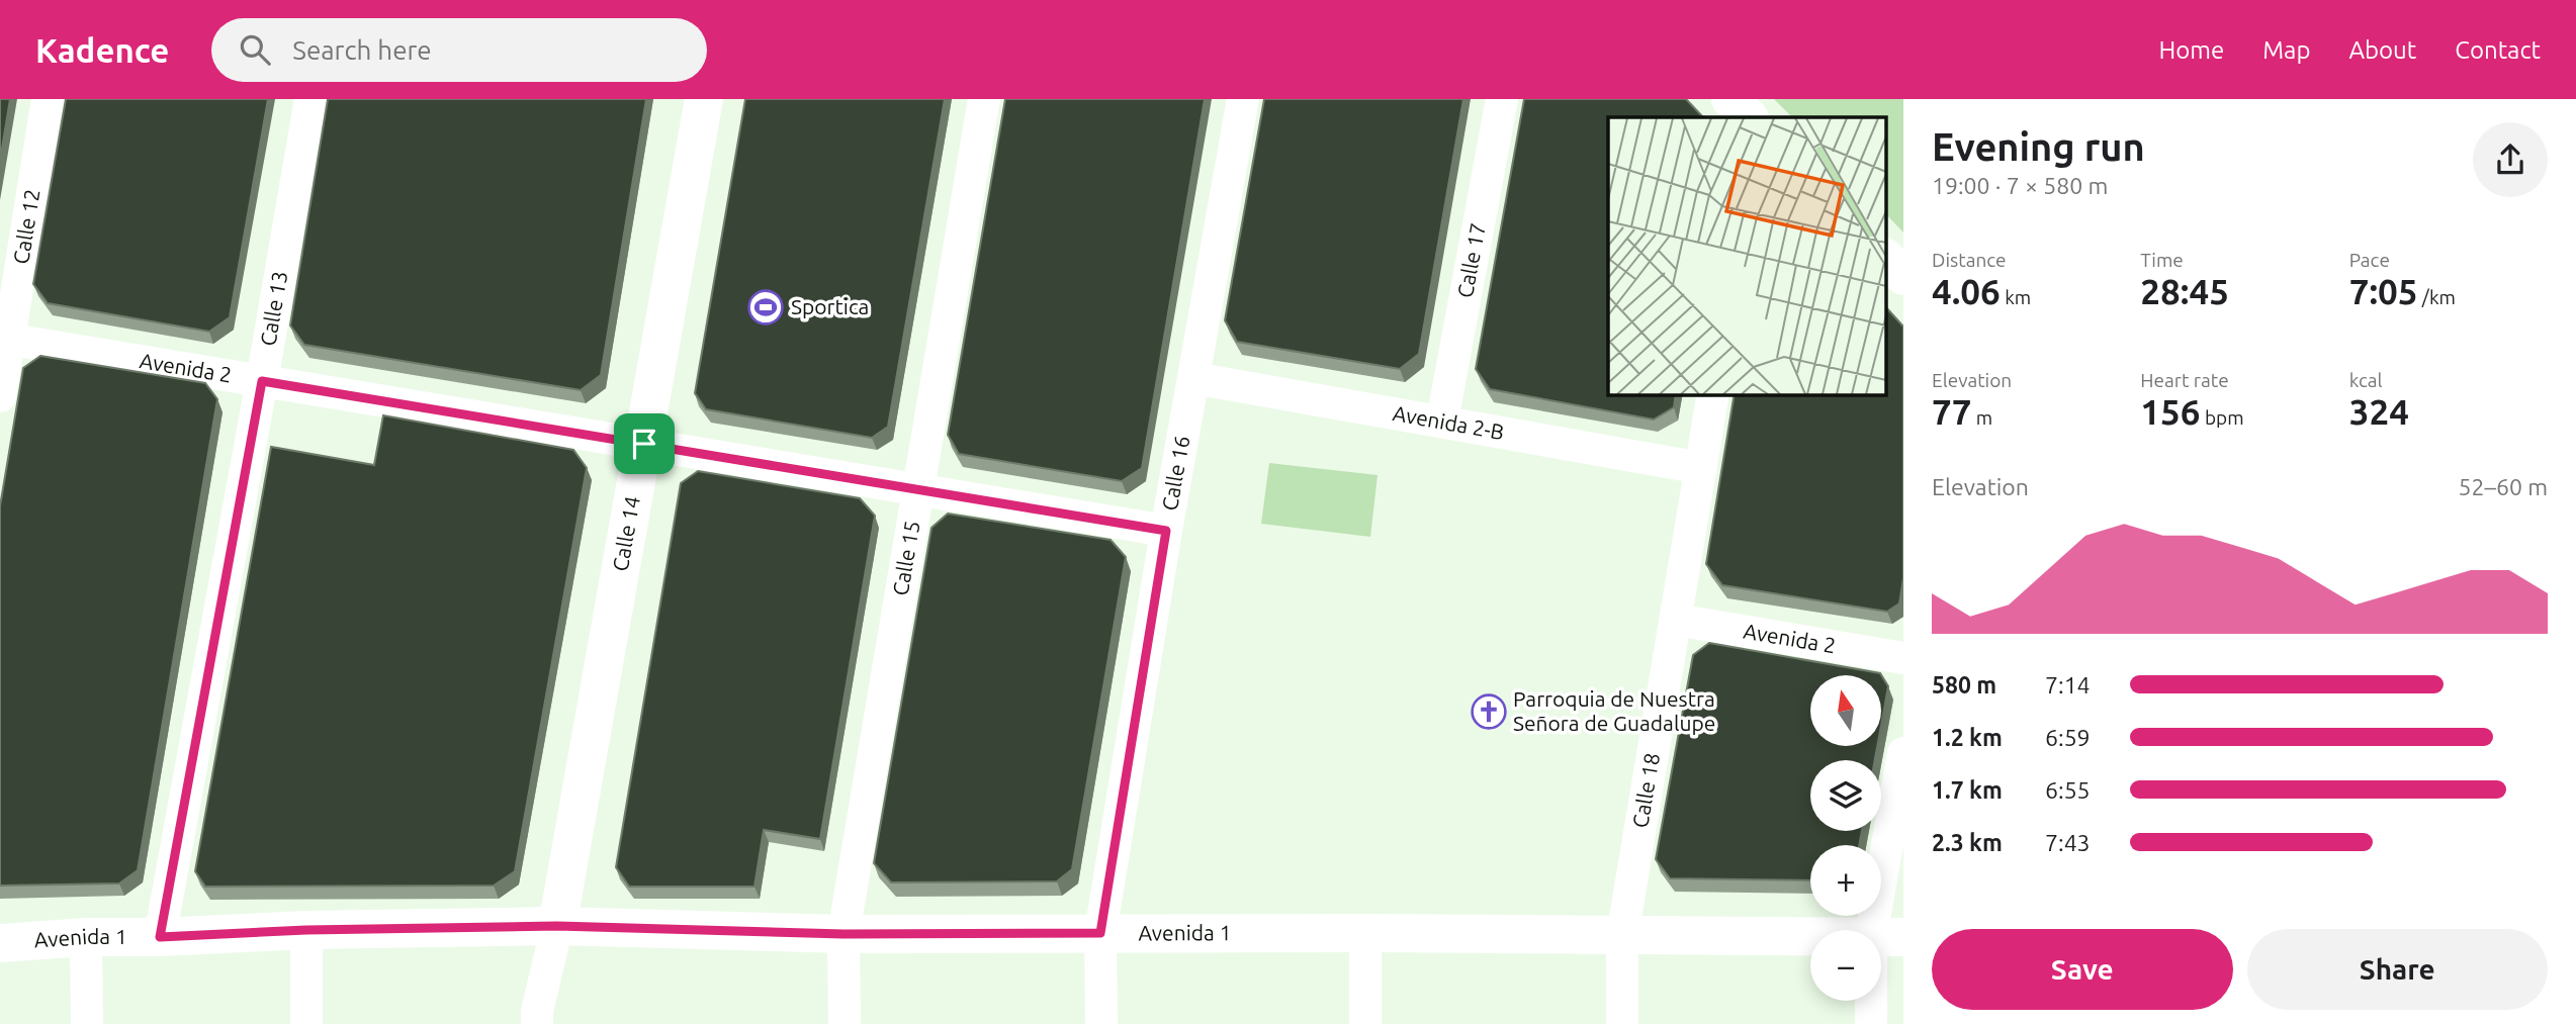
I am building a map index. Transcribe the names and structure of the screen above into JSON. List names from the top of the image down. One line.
{"streets":{"street":["Calle 12","Calle 17","Calle 13","Avenida 2","Avenida 2-B","Calle 16","Calle 14","Calle 15","Calle 18","Avenida 1"]},"crossings":[["Calle 12","Avenida 2"],["Calle 17","Avenida 2-B"],["Calle 13","Avenida 2"],["Calle 13","Avenida 1"],["Avenida 2","Calle 16"],["Avenida 2","Calle 14"],["Avenida 2","Calle 15"],["Avenida 2","Calle 18"],["Avenida 2-B","Calle 16"],["Avenida 2-B","Calle 18"],["Calle 16","Avenida 1"],["Calle 14","Avenida 1"],["Calle 15","Avenida 1"],["Calle 18","Avenida 1"]],"places":{"sports":["Sportica"],"church":["Parroquia de Nuestra Señora de Guadalupe"]},"north":"top","page":{"header":"Kadence","search":"Search here","nav":["Home","Map","About","Contact"],"heading":["Evening run","19:00 · 7 × 580 m"],"stats":[["Distance","4.06 km"],["Time","28:45"],["Pace","7:05 /km"],["Elevation","77 m"],["Heart rate","156 bpm"],["kcal","324"]],"chart":["Elevation","52–60 m"],"list":[{"name":"580 m","note":"7:14"},{"name":"1.2 km","note":"6:59"},{"name":"1.7 km","note":"6:55"},{"name":"2.3 km","note":"7:43"}],"map_buttons":["+","−"],"buttons":["Save","Share"]}}
